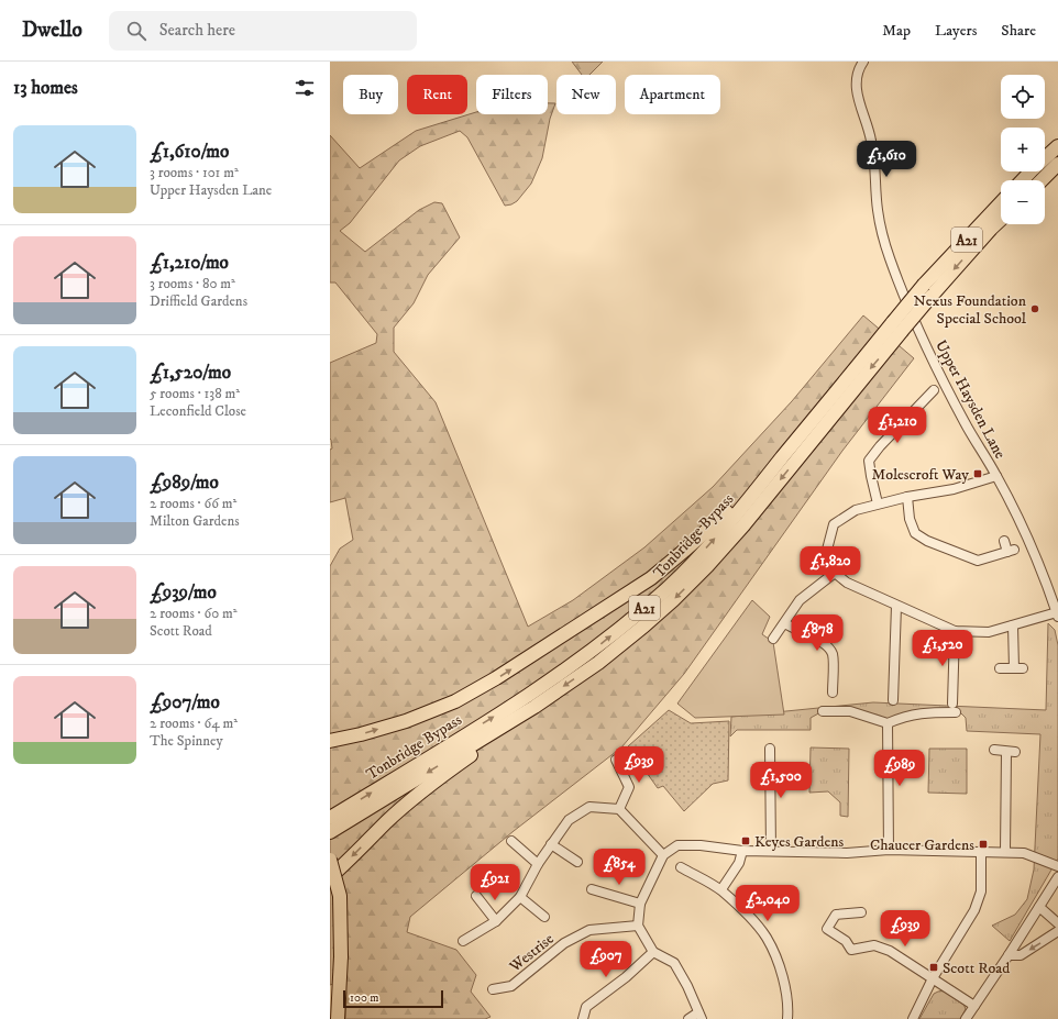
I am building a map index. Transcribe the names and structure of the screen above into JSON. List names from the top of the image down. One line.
{"streets":{"highway":["A21","Tonbridge Bypass"],"street":["Upper Haysden Lane","Westrise"]},"places":{"other":["Nexus Foundation Special School"],"transit":["Molescroft Way","Keyes Gardens","Chaucer Gardens","Scott Road"]},"scale_bar":"100 m","page":{"header":"Dwello","search":"Search here","nav":["Map","Layers","Share"],"heading":"13 homes","map_buttons":["+","−"],"chip":["Buy","Rent","Filters","New","Apartment"],"list":[{"name":"£1,610/mo","note":"3 rooms · 101 m² · Upper Haysden Lane"},{"name":"£1,210/mo","note":"3 rooms · 80 m² · Driffield Gardens"},{"name":"£1,520/mo","note":"5 rooms · 138 m² · Leconfield Close"},{"name":"£989/mo","note":"2 rooms · 66 m² · Milton Gardens"},{"name":"£939/mo","note":"2 rooms · 60 m² · Scott Road"},{"name":"£907/mo","note":"2 rooms · 64 m² · The Spinney"}],"price":["£1,610","£1,210","£1,820","£878","£1,520","£939","£989","£1,500","£854","£921","£2,040","£939","£907"],"scale":"100 m"}}
